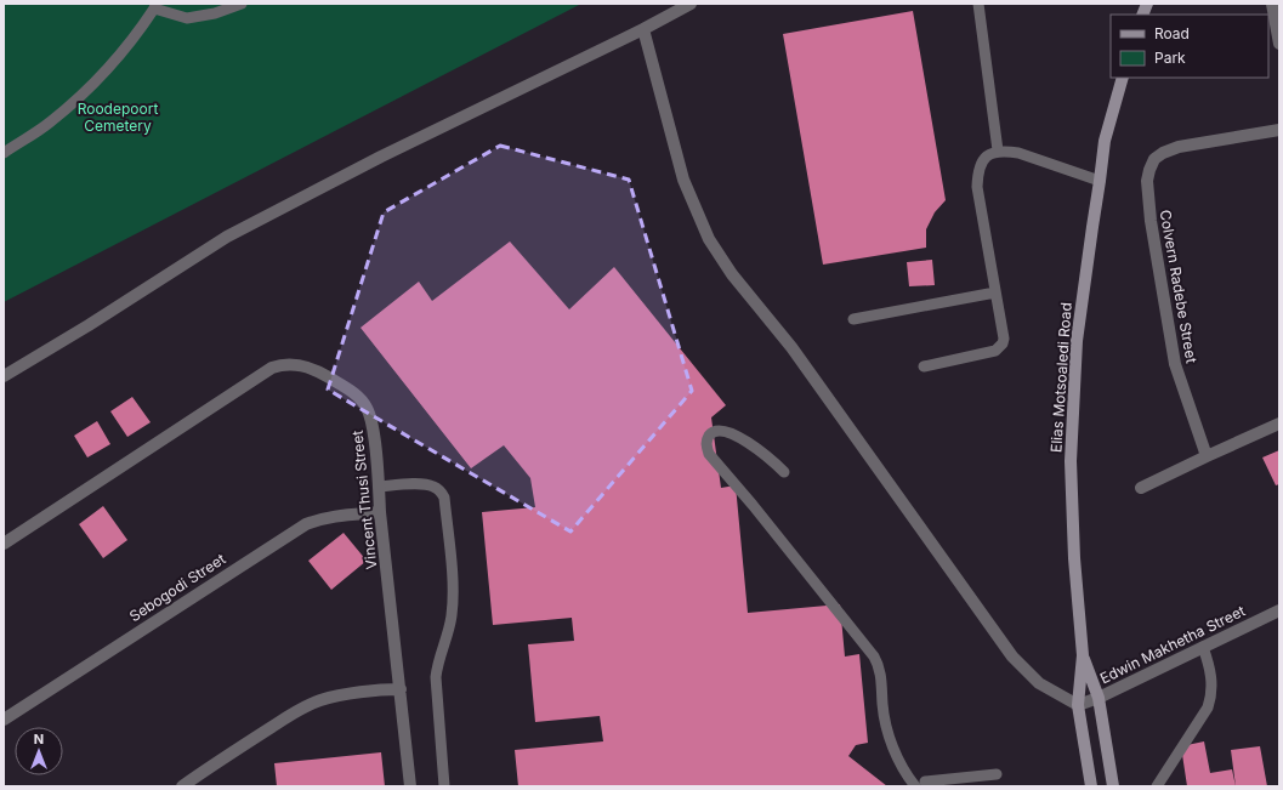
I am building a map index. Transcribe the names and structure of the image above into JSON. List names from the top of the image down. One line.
{"streets":{"main road":["Elias Motsoaledi Road"],"street":["Colvern Radebe Street","Vincent Thusi Street","Sebogodi Street","Edwin Makhetha Street"]},"crossings":[["Elias Motsoaledi Road","Edwin Makhetha Street"],["Vincent Thusi Street","Sebogodi Street"]],"parks":["Roodepoort Cemetery"],"legend":["Road","Park"],"north":"top"}
